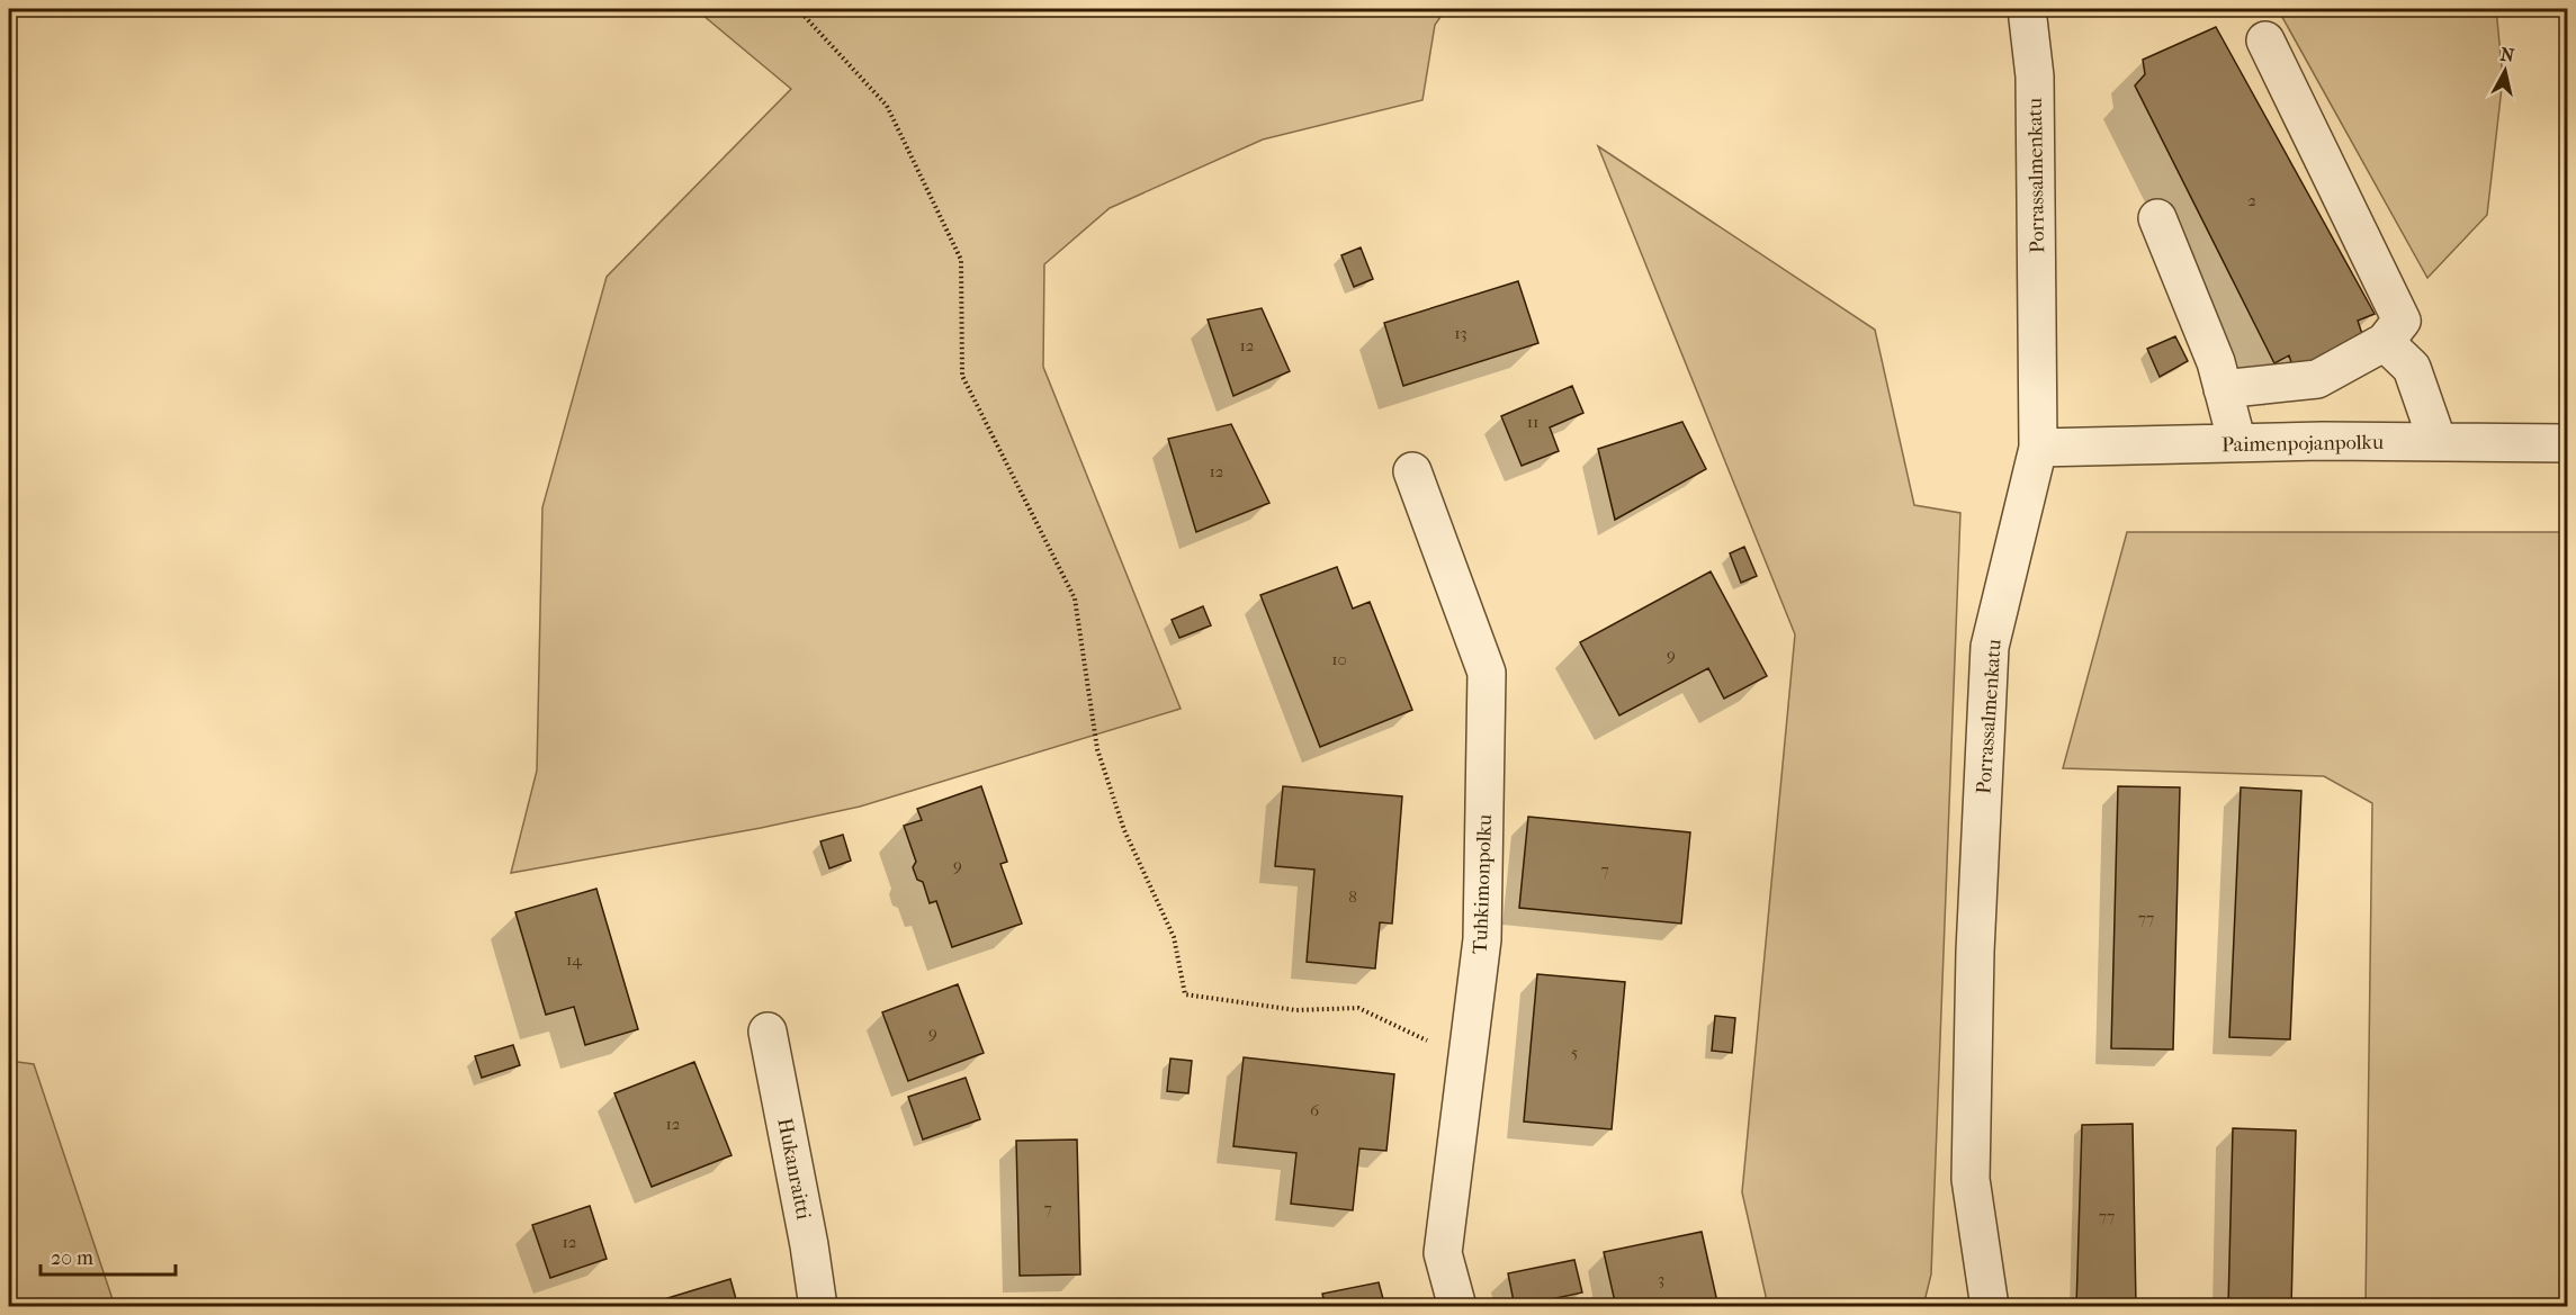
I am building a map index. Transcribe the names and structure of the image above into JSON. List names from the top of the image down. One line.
{"streets":{"street":["Porrassalmenkatu","Paimenpojanpolku","Tuhkimonpolku","Hukanraitti"]},"crossings":[["Porrassalmenkatu","Paimenpojanpolku"]],"house_numbers":["2","13","12","11","12","9","10","9","7","8","77","14","9","5","6","12","7","77","12","3"],"scale_bar":"20 m","north":"top"}
